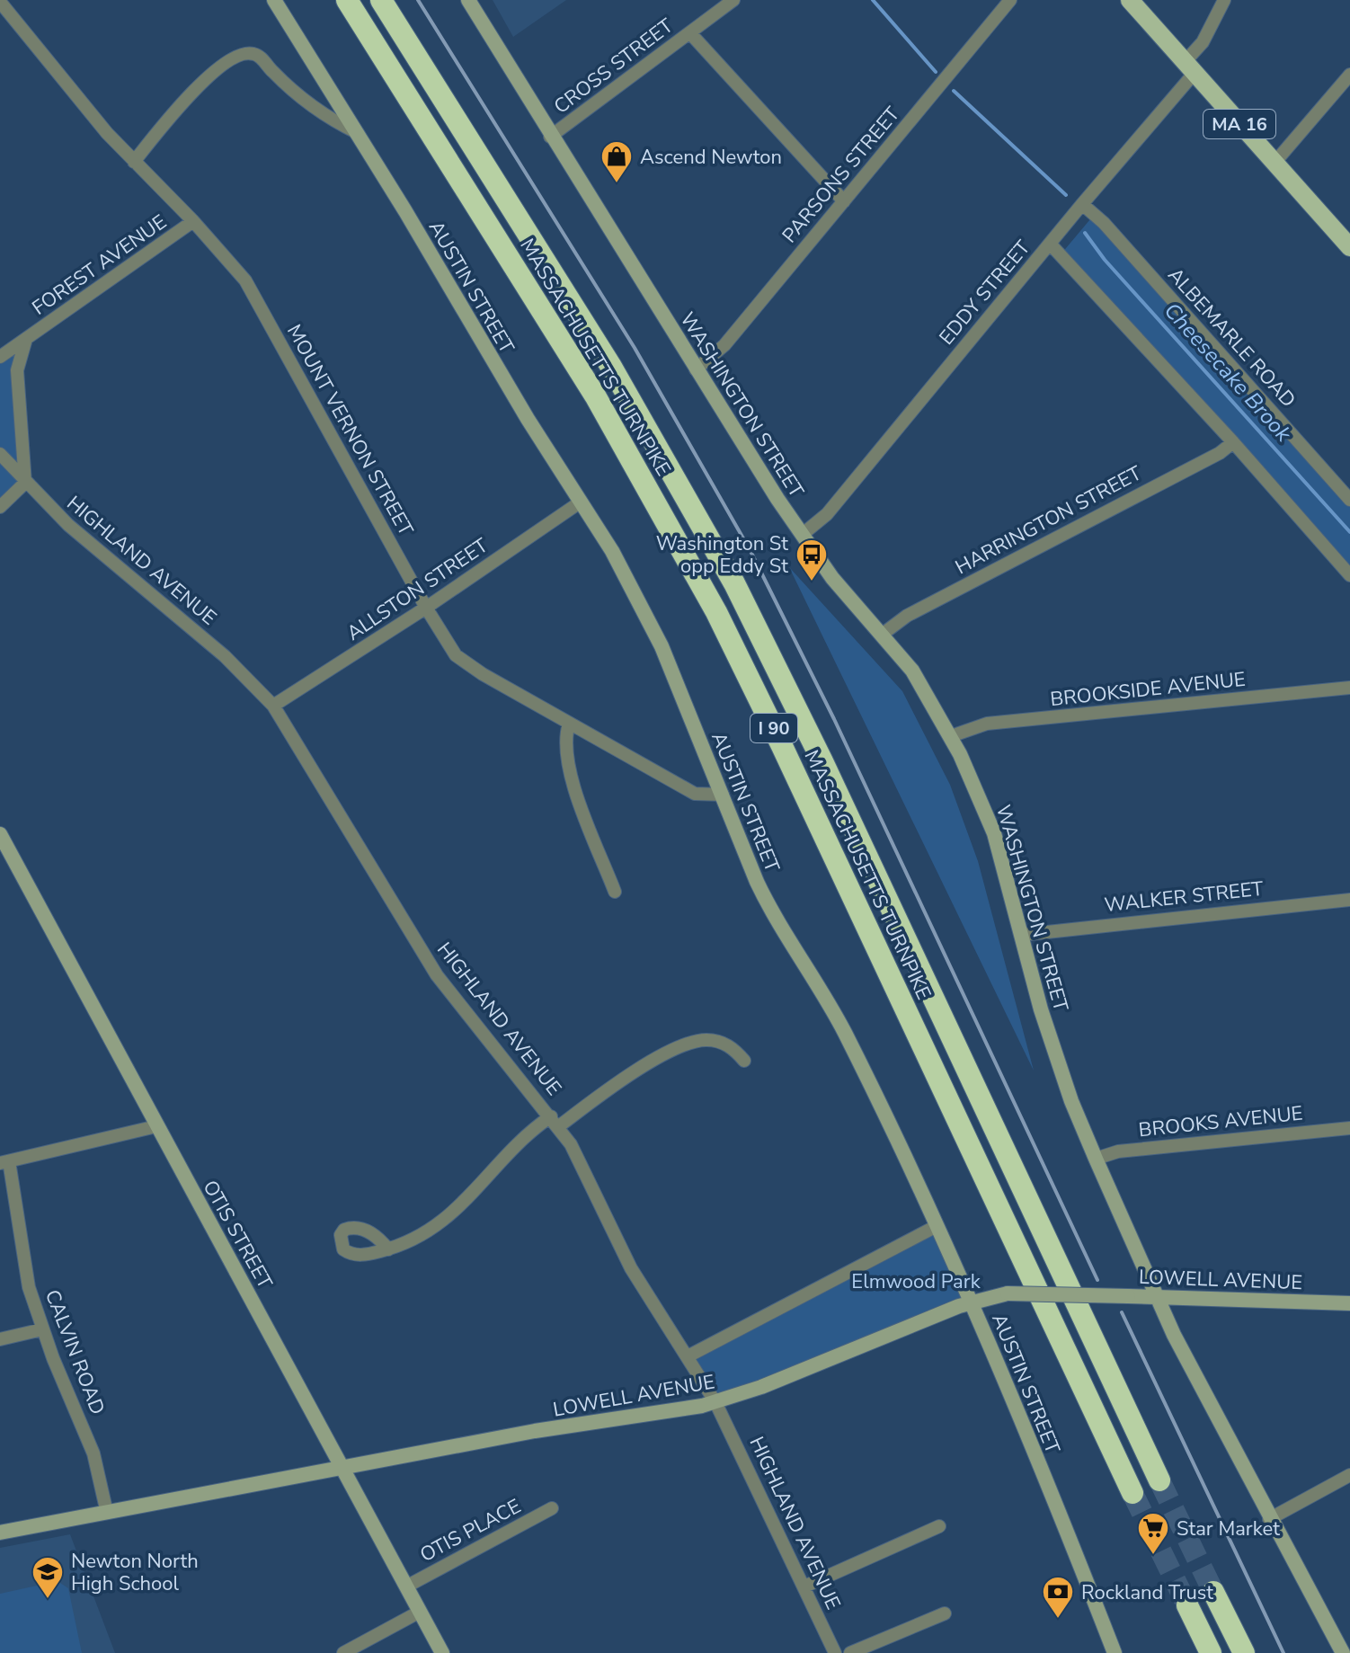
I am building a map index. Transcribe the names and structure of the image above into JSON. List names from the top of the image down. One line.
{"streets":{"highway":["MASSACHUSETTS TURNPIKE","I 90"],"main road":["MA 16","AUSTIN STREET","WASHINGTON STREET","OTIS STREET","LOWELL AVENUE"],"street":["CROSS STREET","PARSONS STREET","FOREST AVENUE","EDDY STREET","ALBEMARLE ROAD","MOUNT VERNON STREET","HARRINGTON STREET","HIGHLAND AVENUE","ALLSTON STREET","BROOKSIDE AVENUE","WALKER STREET","BROOKS AVENUE","CALVIN ROAD","OTIS PLACE"]},"crossings":[["CROSS STREET","WASHINGTON STREET"],["MA 16","EDDY STREET"],["PARSONS STREET","WASHINGTON STREET"],["FOREST AVENUE","MOUNT VERNON STREET"],["FOREST AVENUE","HIGHLAND AVENUE"],["AUSTIN STREET","MOUNT VERNON STREET"],["AUSTIN STREET","ALLSTON STREET"],["AUSTIN STREET","LOWELL AVENUE"],["EDDY STREET","ALBEMARLE ROAD"],["EDDY STREET","WASHINGTON STREET"],["WASHINGTON STREET","HARRINGTON STREET"],["WASHINGTON STREET","BROOKSIDE AVENUE"],["WASHINGTON STREET","WALKER STREET"],["WASHINGTON STREET","BROOKS AVENUE"],["WASHINGTON STREET","LOWELL AVENUE"],["MOUNT VERNON STREET","ALLSTON STREET"],["HIGHLAND AVENUE","ALLSTON STREET"],["HIGHLAND AVENUE","LOWELL AVENUE"],["OTIS STREET","LOWELL AVENUE"],["OTIS STREET","OTIS PLACE"],["LOWELL AVENUE","CALVIN ROAD"]],"water":["Cheesecake Brook"],"parks":["Elmwood Park"],"places":{"shop":["Ascend Newton"],"bus stop":["Washington St opp Eddy St"],"supermarket":["Star Market"],"school or university":["Newton North High School"],"bank":["Rockland Trust"]}}
